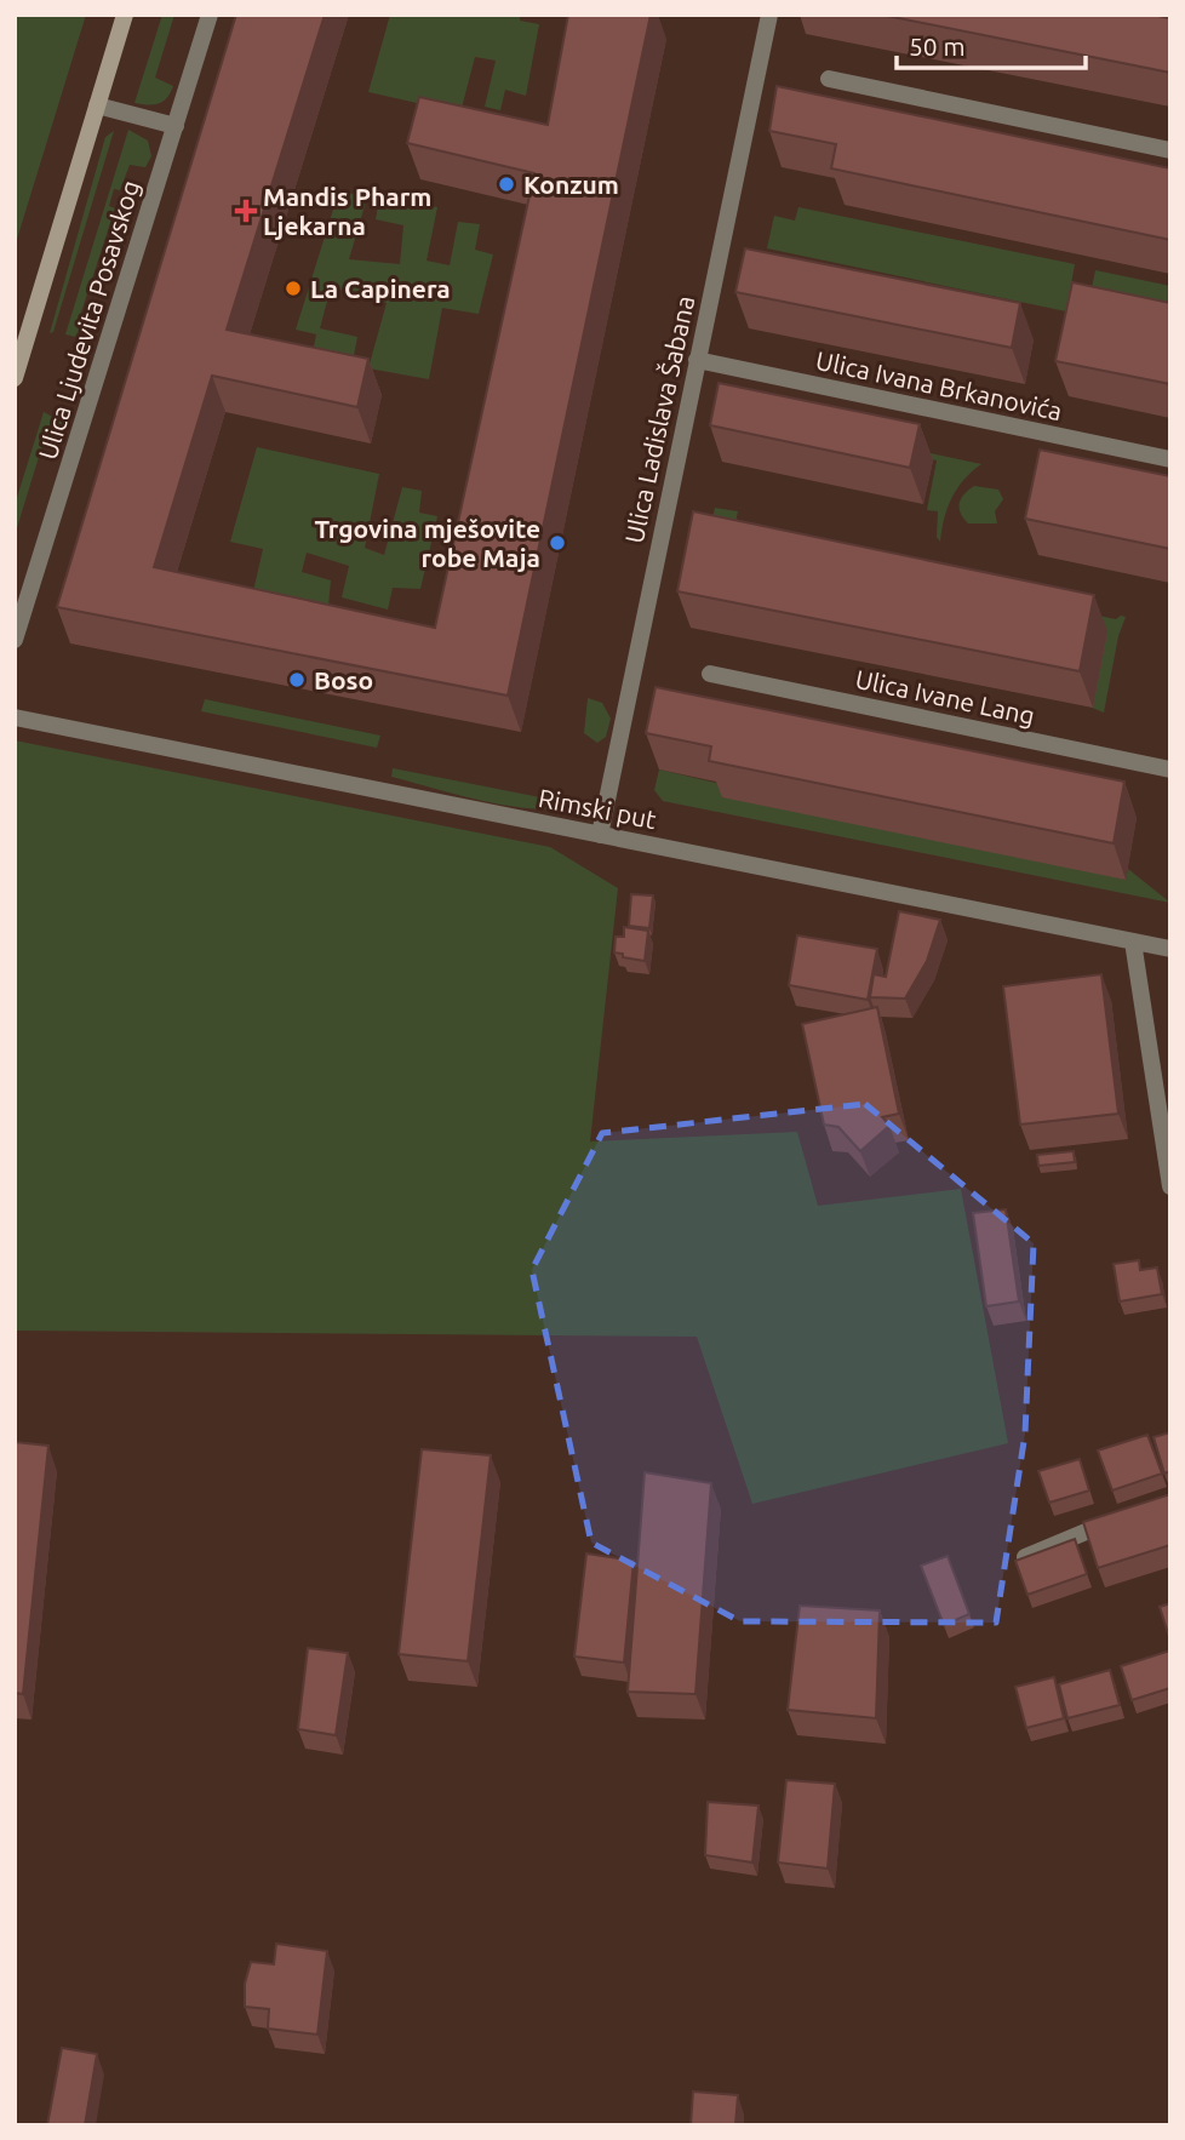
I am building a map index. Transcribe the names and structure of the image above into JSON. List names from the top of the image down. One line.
{"streets":{"main road":["Ulica Ljudevita Posavskog"],"street":["Ulica Ivana Brkanovića","Ulica Ladislava Šabana","Ulica Ivane Lang","Rimski put"]},"crossings":[["Ulica Ivana Brkanovića","Ulica Ladislava Šabana"],["Ulica Ladislava Šabana","Rimski put"]],"places":{"other":["Konzum","La Capinera","Trgovina mješovite robe Maja","Boso"],"health":["Mandis Pharm Ljekarna"]},"scale_bar":"50 m"}
